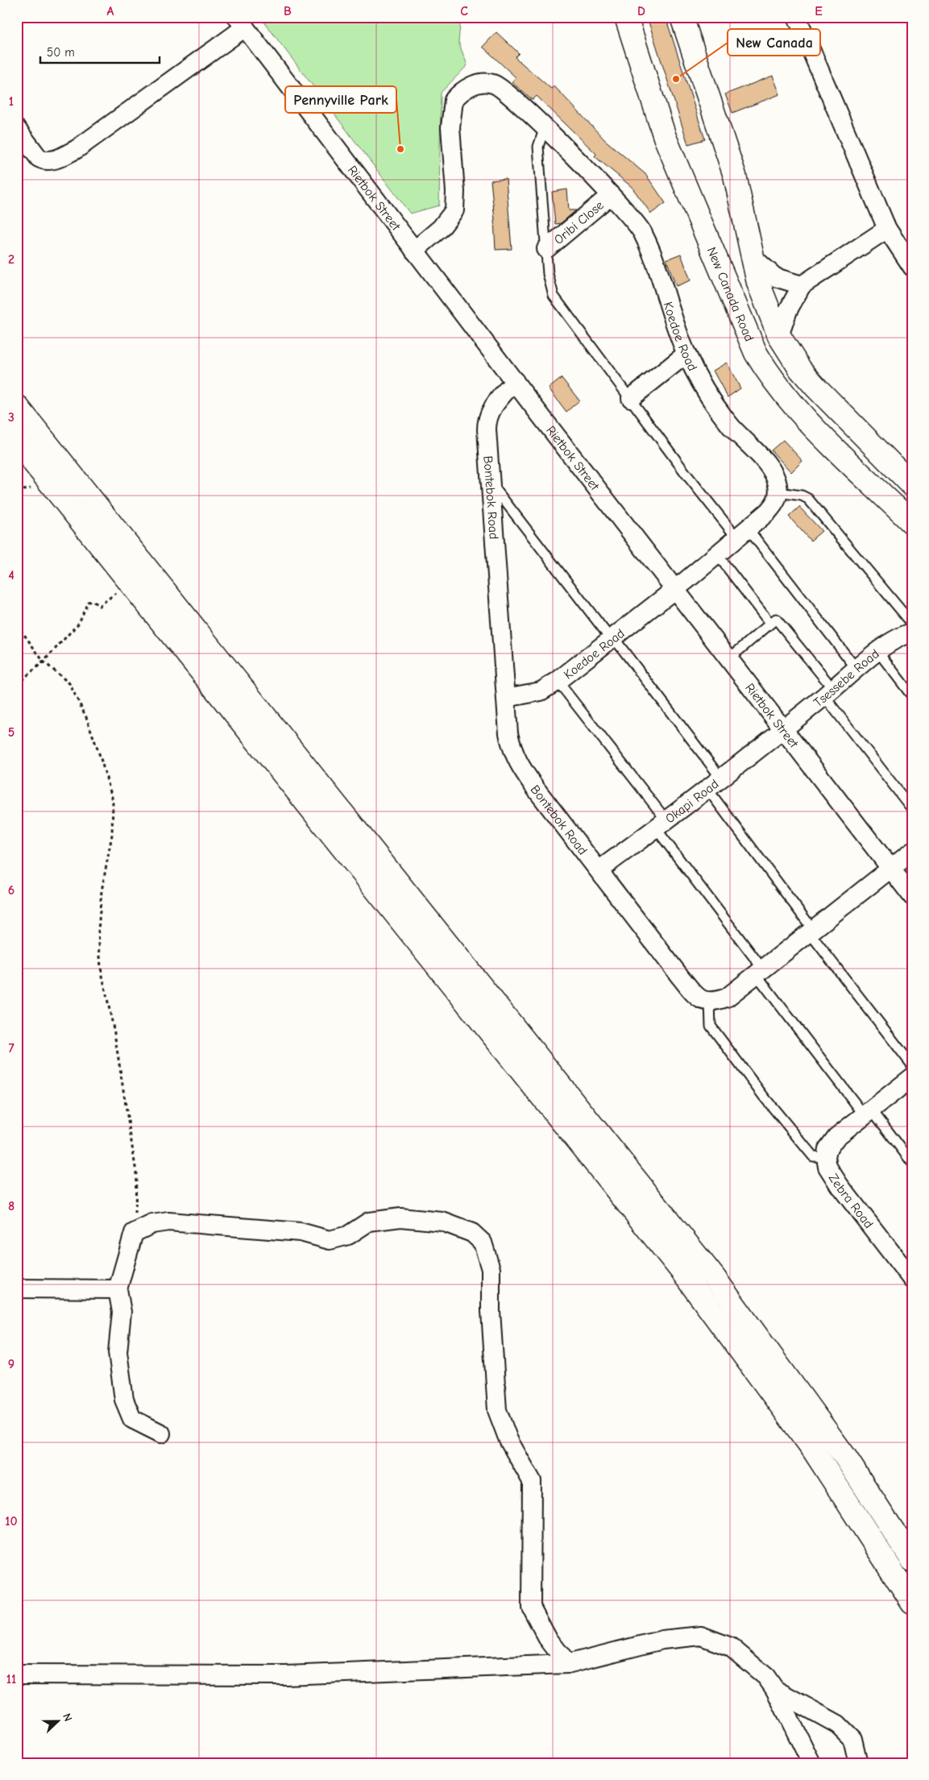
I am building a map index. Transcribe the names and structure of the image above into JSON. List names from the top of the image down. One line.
{"streets":{"main road":["New Canada Road"],"street":["Rietbok Street","Oribi Close","Koedoe Road","Bontebok Road","Tsessebe Road","Okapi Road","Zebra Road"]},"crossings":[["Rietbok Street","Koedoe Road"],["Rietbok Street","Bontebok Road"],["Rietbok Street","Tsessebe Road"],["Rietbok Street","Okapi Road"],["Oribi Close","Koedoe Road"],["Koedoe Road","Bontebok Road"],["Bontebok Road","Okapi Road"],["Tsessebe Road","Okapi Road"]],"places":["New Canada","Pennyville Park"],"scale_bar":"50 m","north":"right","grid":{"columns":["A","B","C","D","E"],"rows":["1","2","3","4","5","6","7","8","9","10","11"]}}
